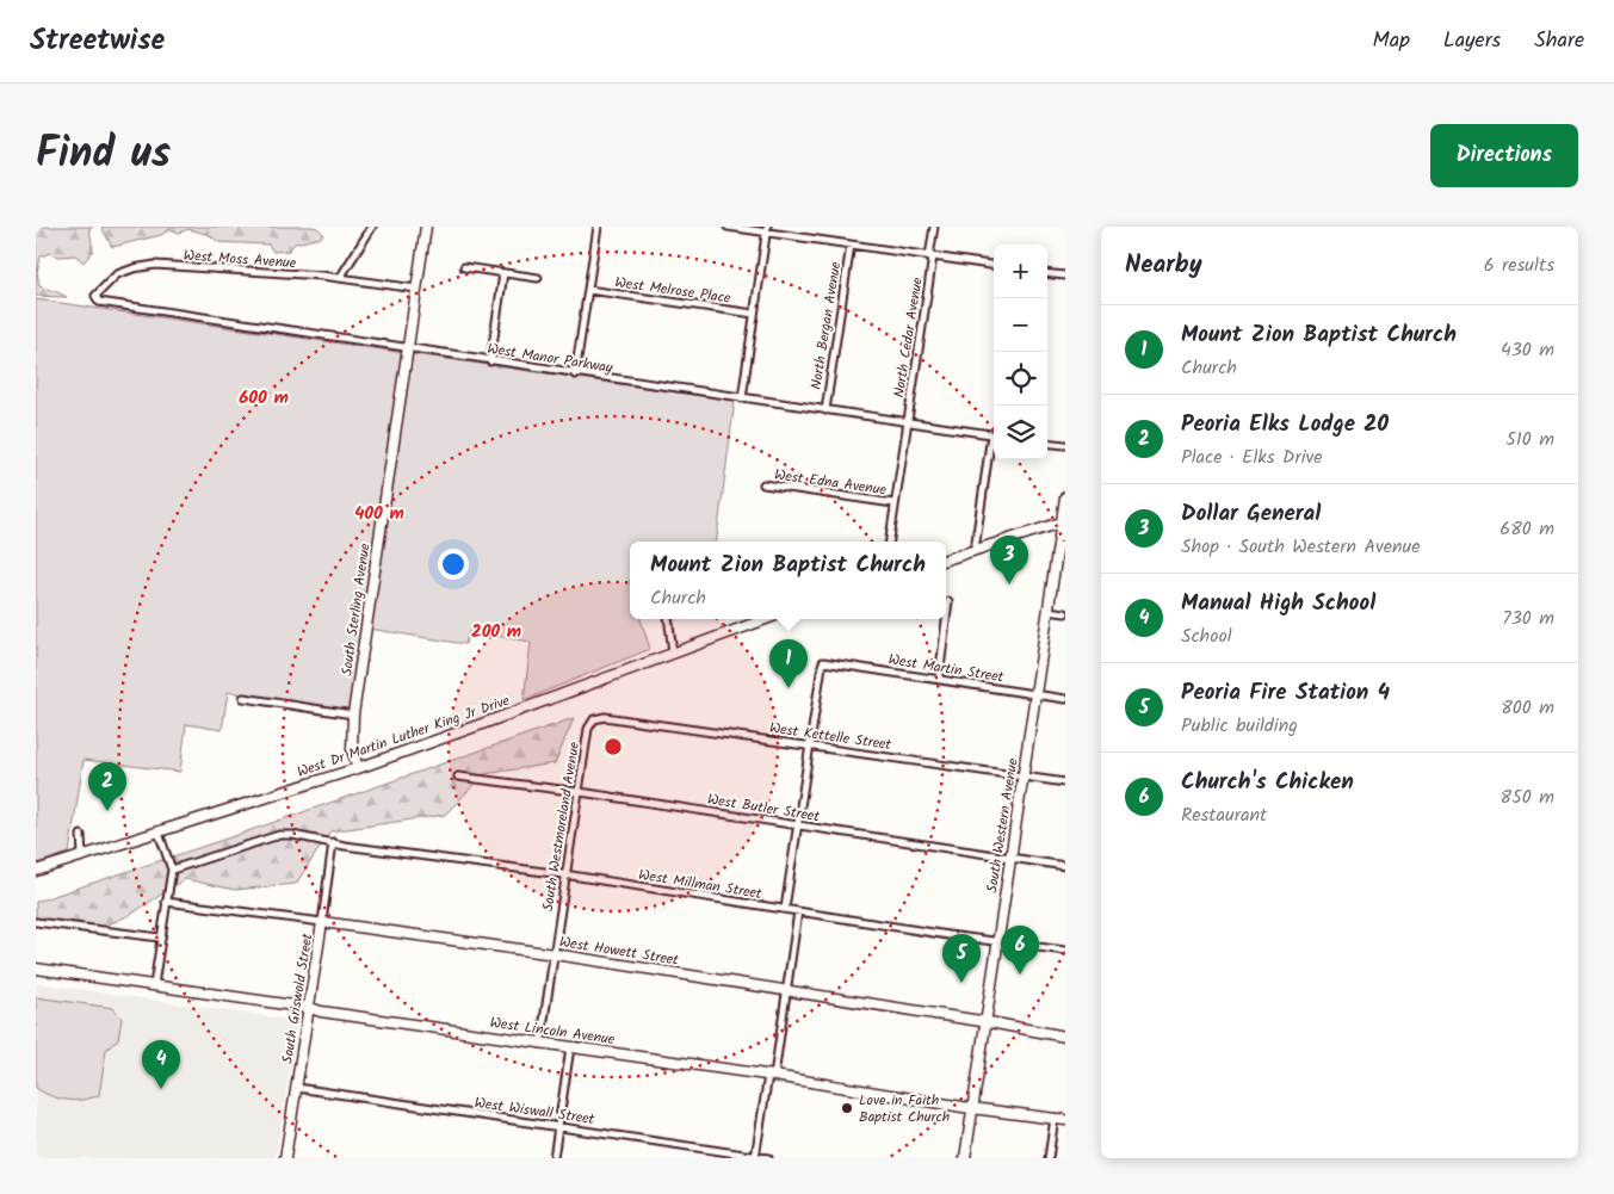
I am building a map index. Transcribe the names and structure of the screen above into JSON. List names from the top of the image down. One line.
{"streets":{"main road":["South Sterling Avenue","West Dr Martin Luther King Jr Drive","South Western Avenue","West Howett Street","South Griswold Street","West Lincoln Avenue"],"street":["West Moss Avenue","West Melrose Place","North Bergan Avenue","North Cedar Avenue","West Manor Parkway","West Edna Avenue","West Martin Street","West Kettelle Street","West Butler Street","South Westmoreland Avenue","West Millman Street","West Wiswall Street"]},"crossings":[["West Moss Avenue","West Manor Parkway"],["North Bergan Avenue","West Manor Parkway"],["North Cedar Avenue","West Manor Parkway"],["North Cedar Avenue","West Edna Avenue"],["West Manor Parkway","South Sterling Avenue"],["South Sterling Avenue","West Dr Martin Luther King Jr Drive"],["West Martin Street","West Kettelle Street"],["West Martin Street","South Western Avenue"],["West Kettelle Street","South Western Avenue"],["West Kettelle Street","South Westmoreland Avenue"],["West Butler Street","South Western Avenue"],["West Butler Street","South Westmoreland Avenue"],["South Western Avenue","West Millman Street"],["South Western Avenue","West Howett Street"],["South Western Avenue","West Lincoln Avenue"],["South Westmoreland Avenue","West Millman Street"],["South Westmoreland Avenue","West Howett Street"],["South Westmoreland Avenue","West Lincoln Avenue"],["West Millman Street","South Griswold Street"],["West Howett Street","South Griswold Street"],["South Griswold Street","West Lincoln Avenue"],["South Griswold Street","West Wiswall Street"]],"places":["Love in Faith Baptist Church"],"page":{"header":"Streetwise","nav":["Map","Layers","Share"],"title":"Find us","buttons":"Directions","heading":["Nearby","6 results"],"map_buttons":["+","−"],"list":[{"mark":"1","name":"Mount Zion Baptist Church","note":"Church","value":"430 m"},{"mark":"2","name":"Peoria Elks Lodge 20","note":"Place · Elks Drive","value":"510 m"},{"mark":"3","name":"Dollar General","note":"Shop · South Western Avenue","value":"680 m"},{"mark":"4","name":"Manual High School","note":"School","value":"730 m"},{"mark":"5","name":"Peoria Fire Station 4","note":"Public building","value":"800 m"},{"mark":"6","name":"Church's Chicken","note":"Restaurant","value":"850 m"}],"pins":["3","1","2","6","5","4"],"popup":["Mount Zion Baptist Church","Church"]},"rings":["600 m","400 m","200 m"]}
